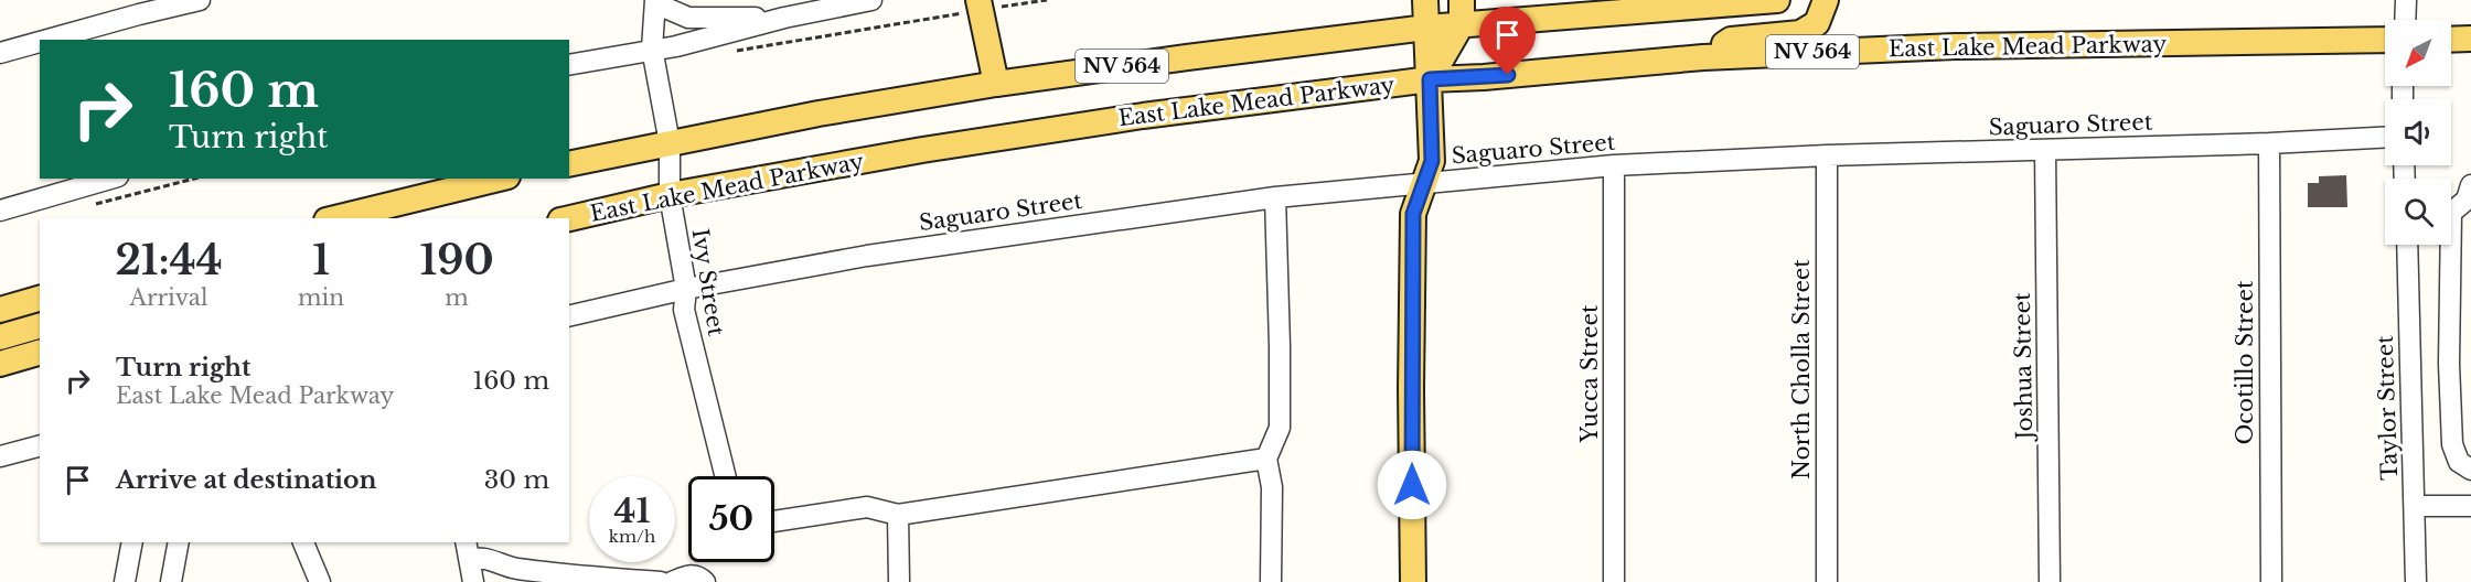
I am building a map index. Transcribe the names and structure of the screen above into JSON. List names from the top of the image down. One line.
{"streets":{"main road":["East Lake Mead Parkway","NV 564"],"street":["Saguaro Street","Ivy Street","Ocotillo Street","Joshua Street","North Cholla Street","Yucca Street","Taylor Street"]},"crossings":[["East Lake Mead Parkway","Ivy Street"],["NV 564","Ivy Street"],["Saguaro Street","Ivy Street"],["Saguaro Street","Ocotillo Street"],["Saguaro Street","Joshua Street"],["Saguaro Street","North Cholla Street"],["Saguaro Street","Yucca Street"]],"north":"bottom left","page":{"turn":["160 m","Turn right"],"eta":["21:44","Arrival","1","min","190","m"],"list":[{"name":"Turn right","note":"East Lake Mead Parkway","value":"160 m"},{"name":"Arrive at destination","value":"30 m"}],"speed":"41 km/h","limit":"50"}}
